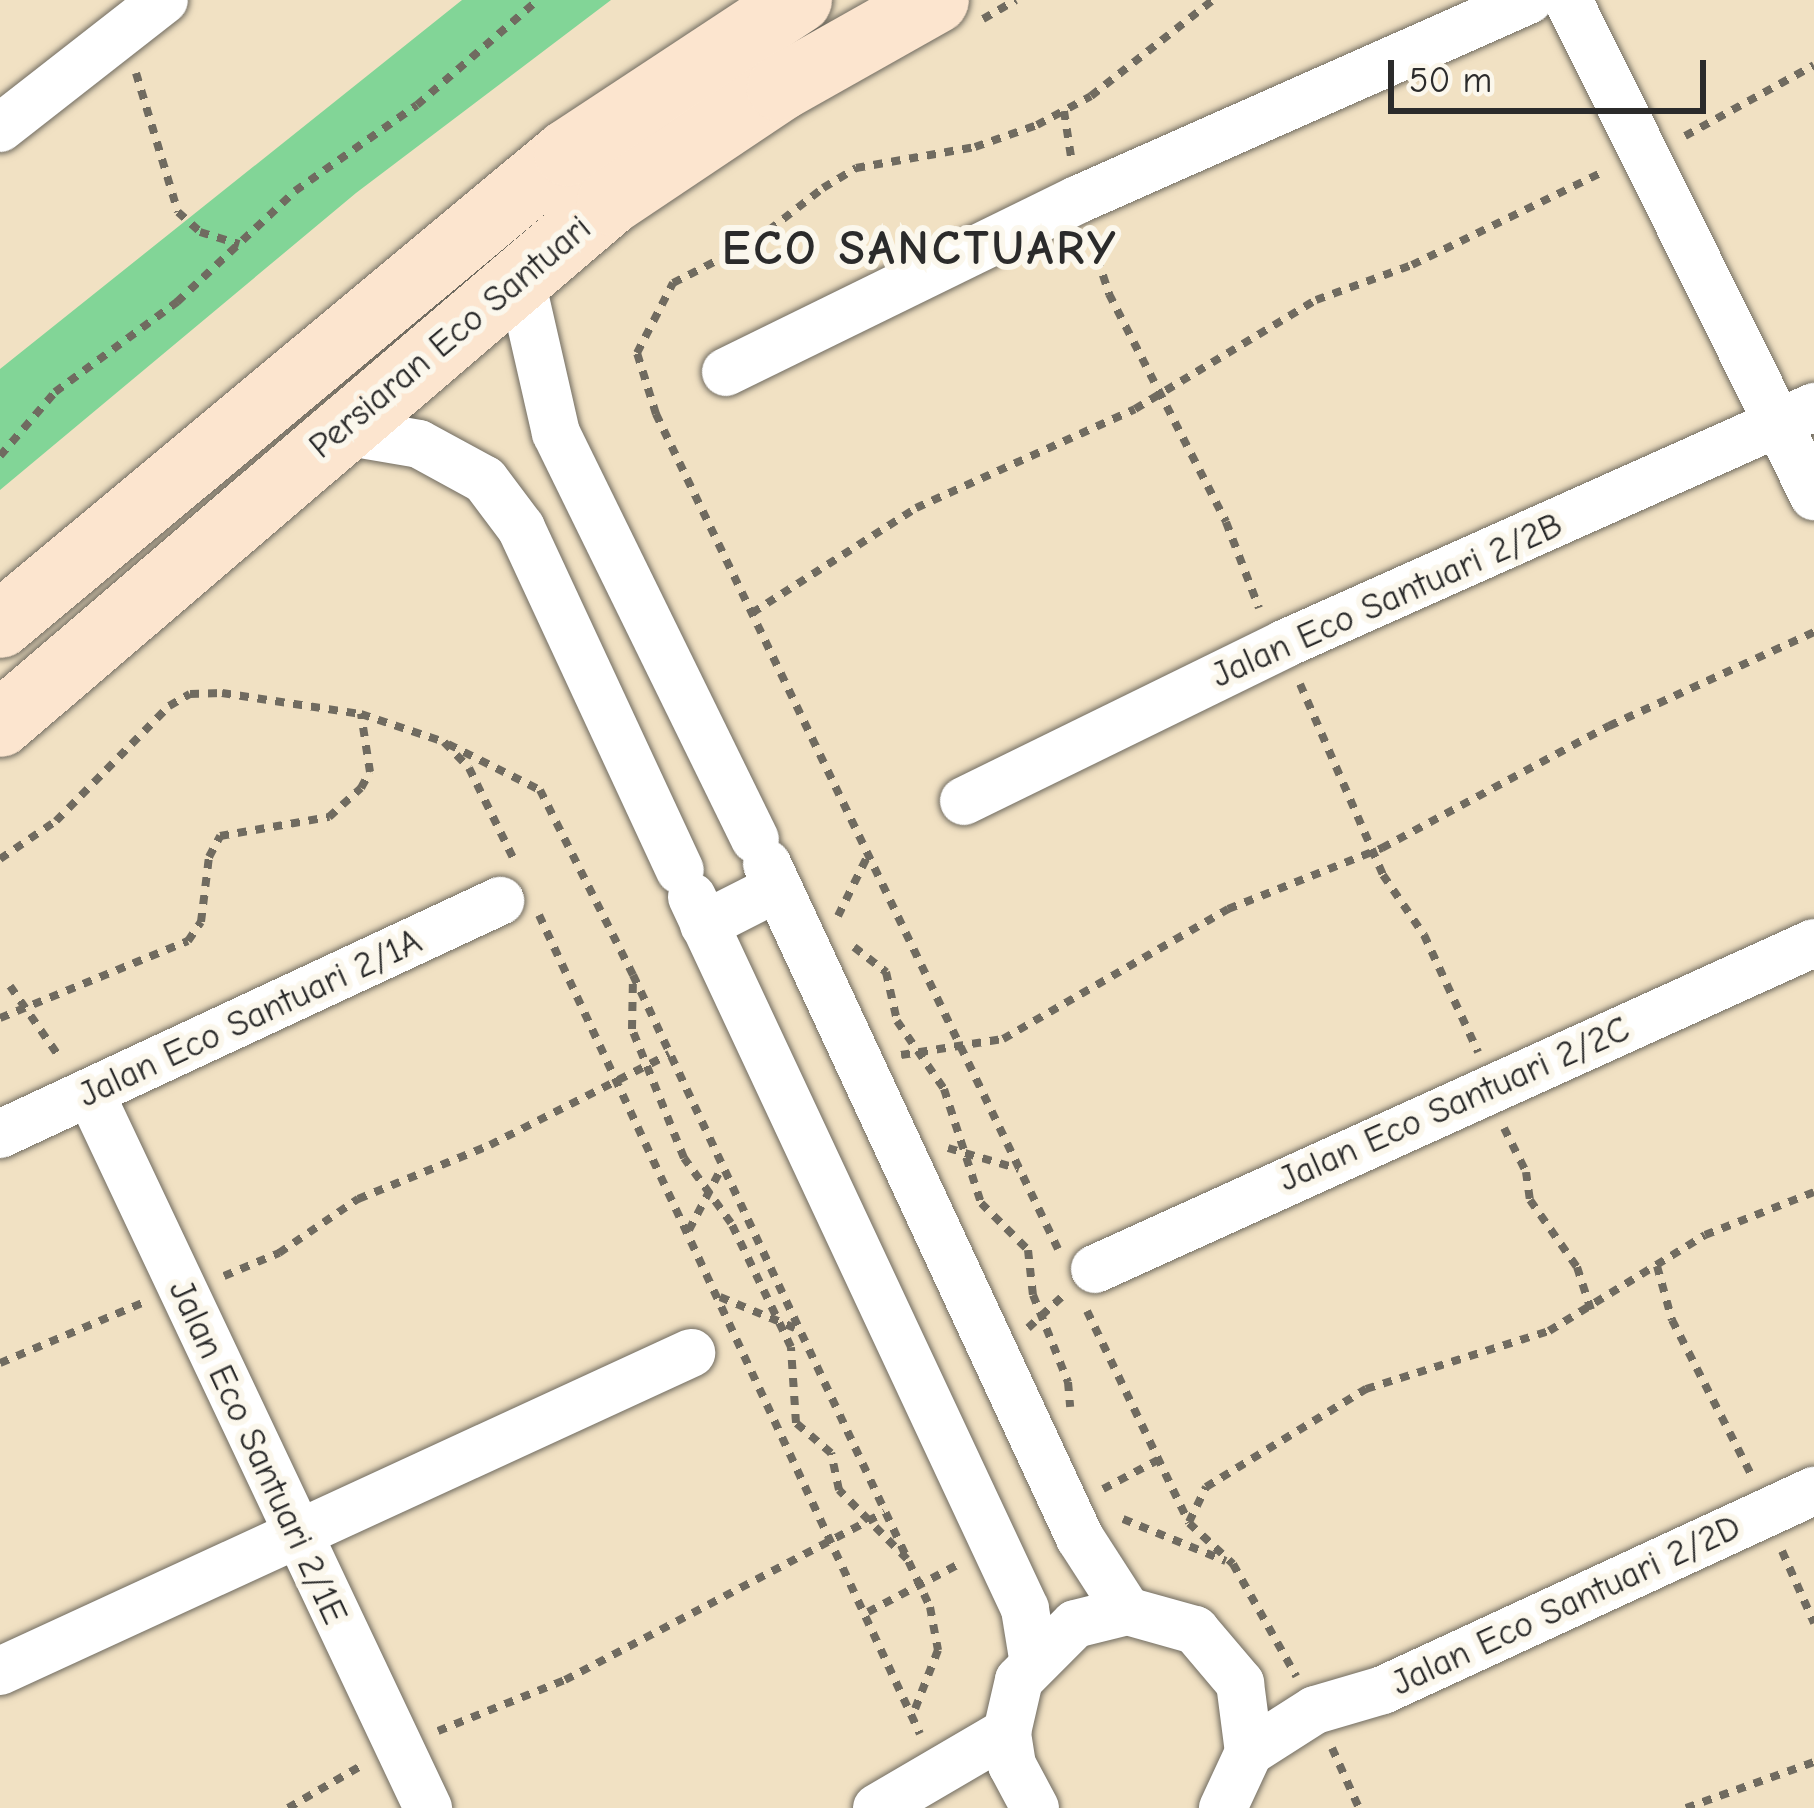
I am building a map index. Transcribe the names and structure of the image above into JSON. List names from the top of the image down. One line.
{"streets":{"street":["Persiaran Eco Santuari","Jalan Eco Santuari 2/2B","Jalan Eco Santuari 2/1A","Jalan Eco Santuari 2/2C","Jalan Eco Santuari 2/1E","Jalan Eco Santuari 2/2D"]},"crossings":[["Jalan Eco Santuari 2/1A","Jalan Eco Santuari 2/1E"]],"districts":["ECO SANCTUARY"],"scale_bar":"50 m"}
